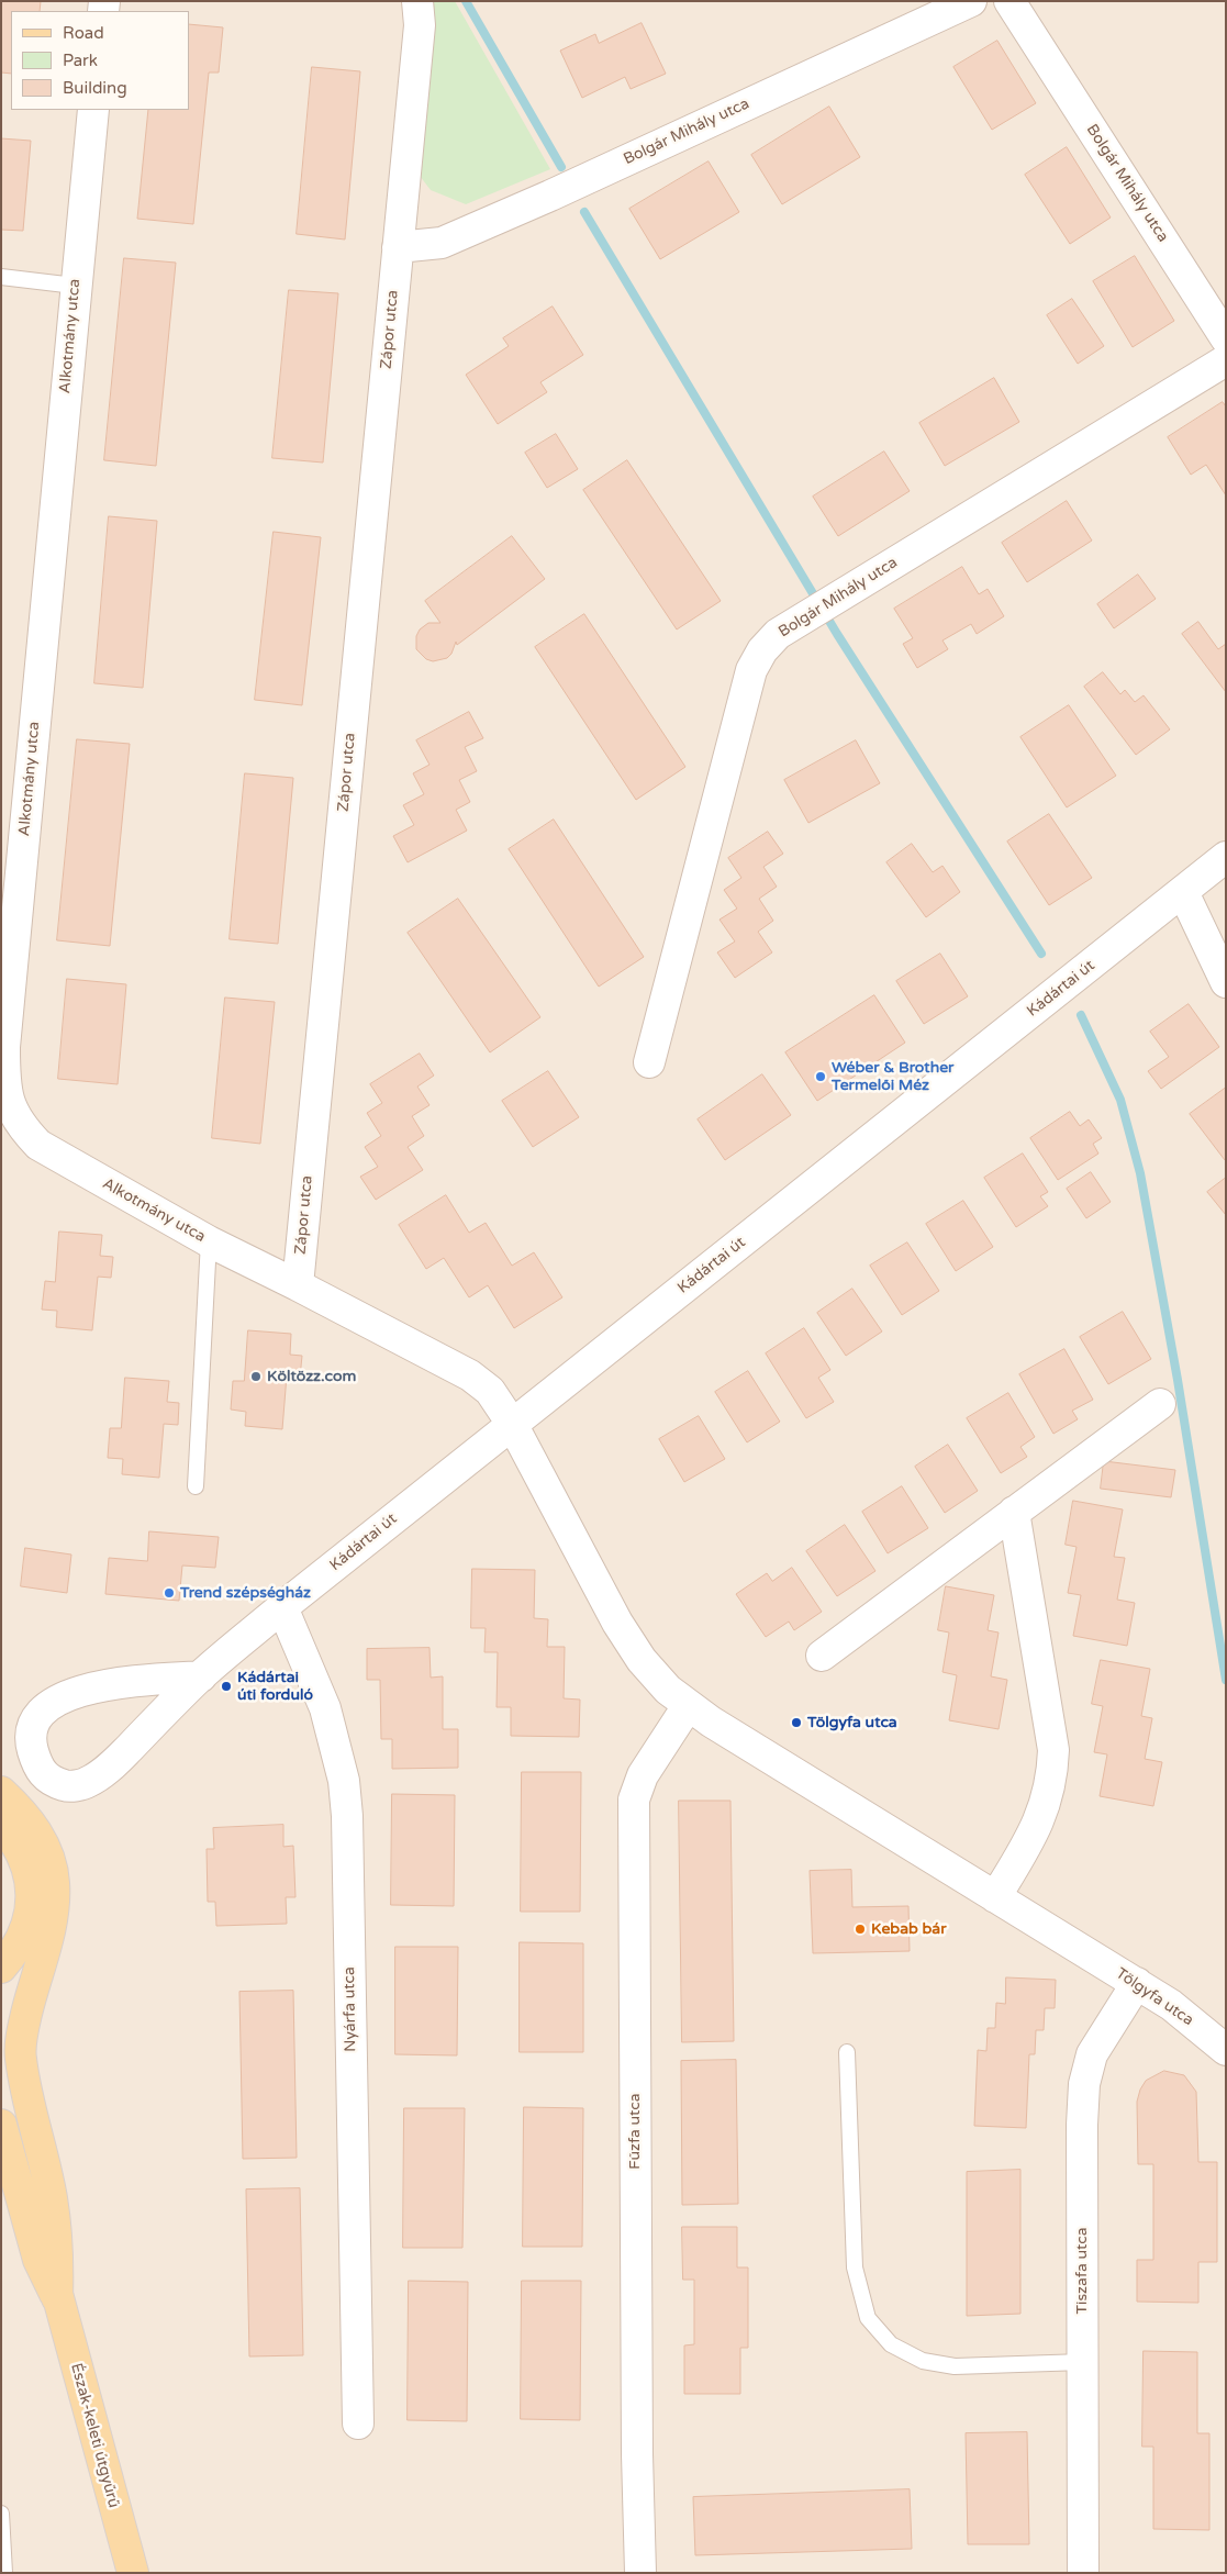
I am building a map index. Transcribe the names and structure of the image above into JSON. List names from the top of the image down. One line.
{"streets":{"main road":["Észak-keleti útgyűrű"],"street":["Bolgár Mihály utca","Zápor utca","Alkotmány utca","Kádártai út","Tölgyfa utca","Nyárfa utca","Fűzfa utca","Tiszafa utca"]},"crossings":[["Bolgár Mihály utca","Zápor utca"],["Zápor utca","Alkotmány utca"],["Kádártai út","Tölgyfa utca"],["Kádártai út","Nyárfa utca"],["Tölgyfa utca","Fűzfa utca"],["Tölgyfa utca","Tiszafa utca"]],"places":["Wéber & Brother Termelői Méz","Költözz.com","Trend szépségház","Kádártai úti forduló","Tölgyfa utca","Kebab bár"],"legend":["Road","Park","Building"]}
